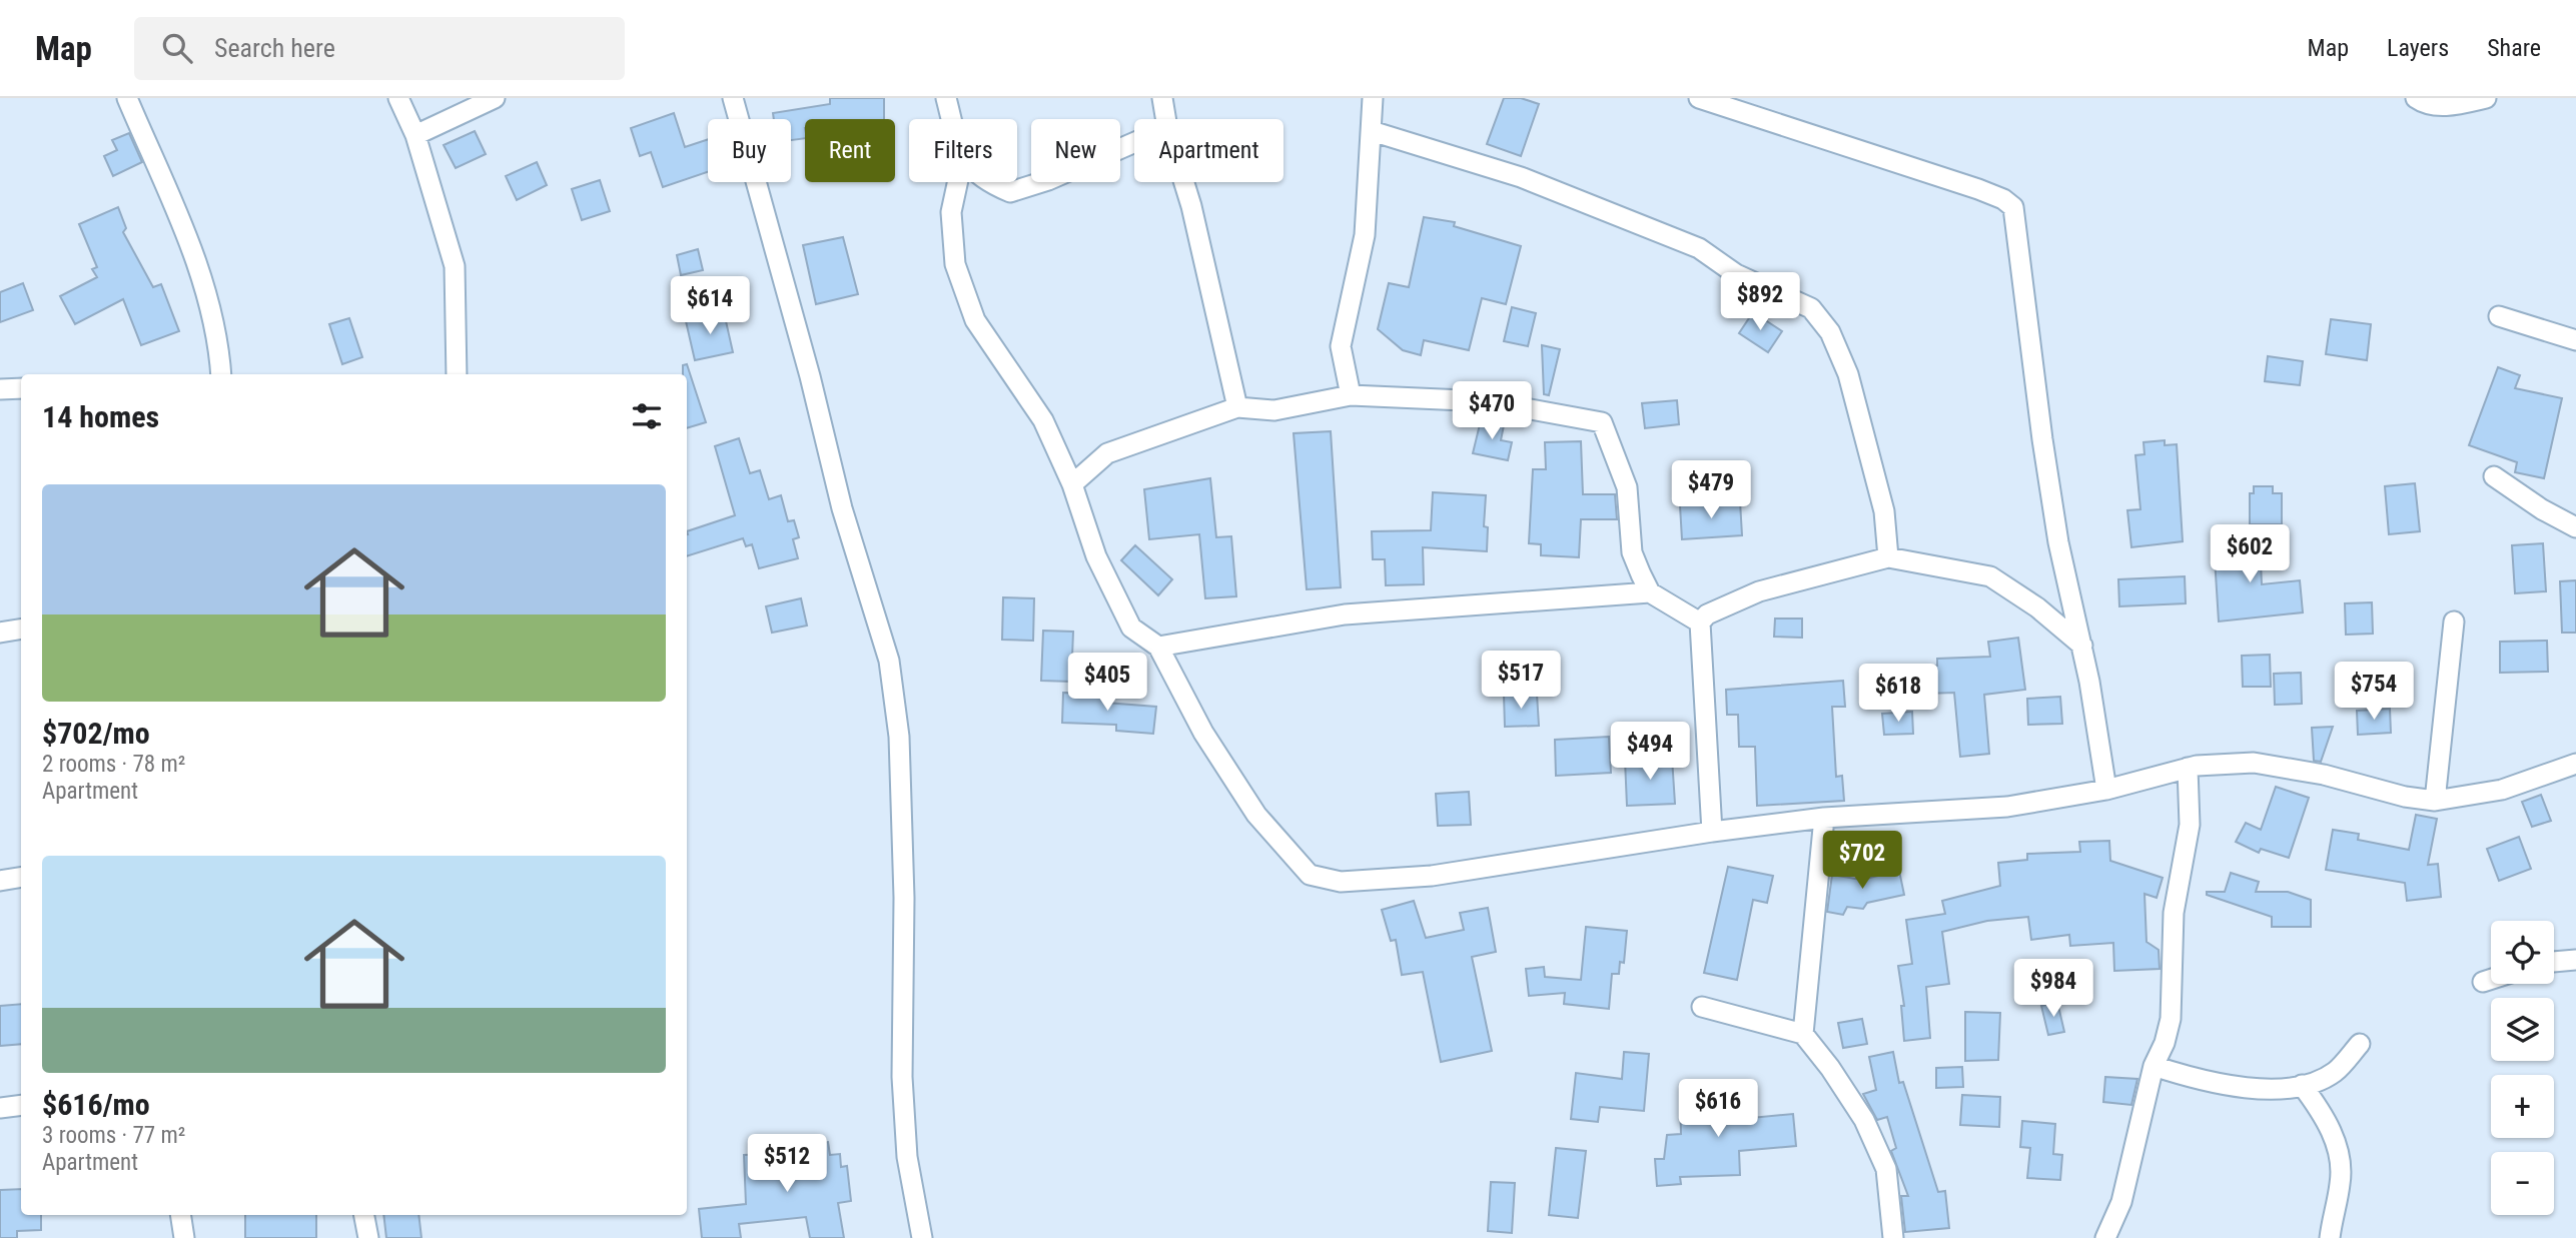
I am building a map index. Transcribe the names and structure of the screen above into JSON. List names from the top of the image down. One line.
{"page":{"header":"Map","search":"Search here","nav":["Map","Layers","Share"],"chip":["Buy","Rent","Filters","New","Apartment"],"price":["$892","$614","$470","$479","$602","$517","$405","$754","$618","$494","$702","$984","$616","$512"],"heading":"14 homes","list":[{"name":"$702/mo","note":"2 rooms · 78 m² · Apartment"},{"name":"$616/mo","note":"3 rooms · 77 m² · Apartment"}],"map_buttons":["+","−"]}}
